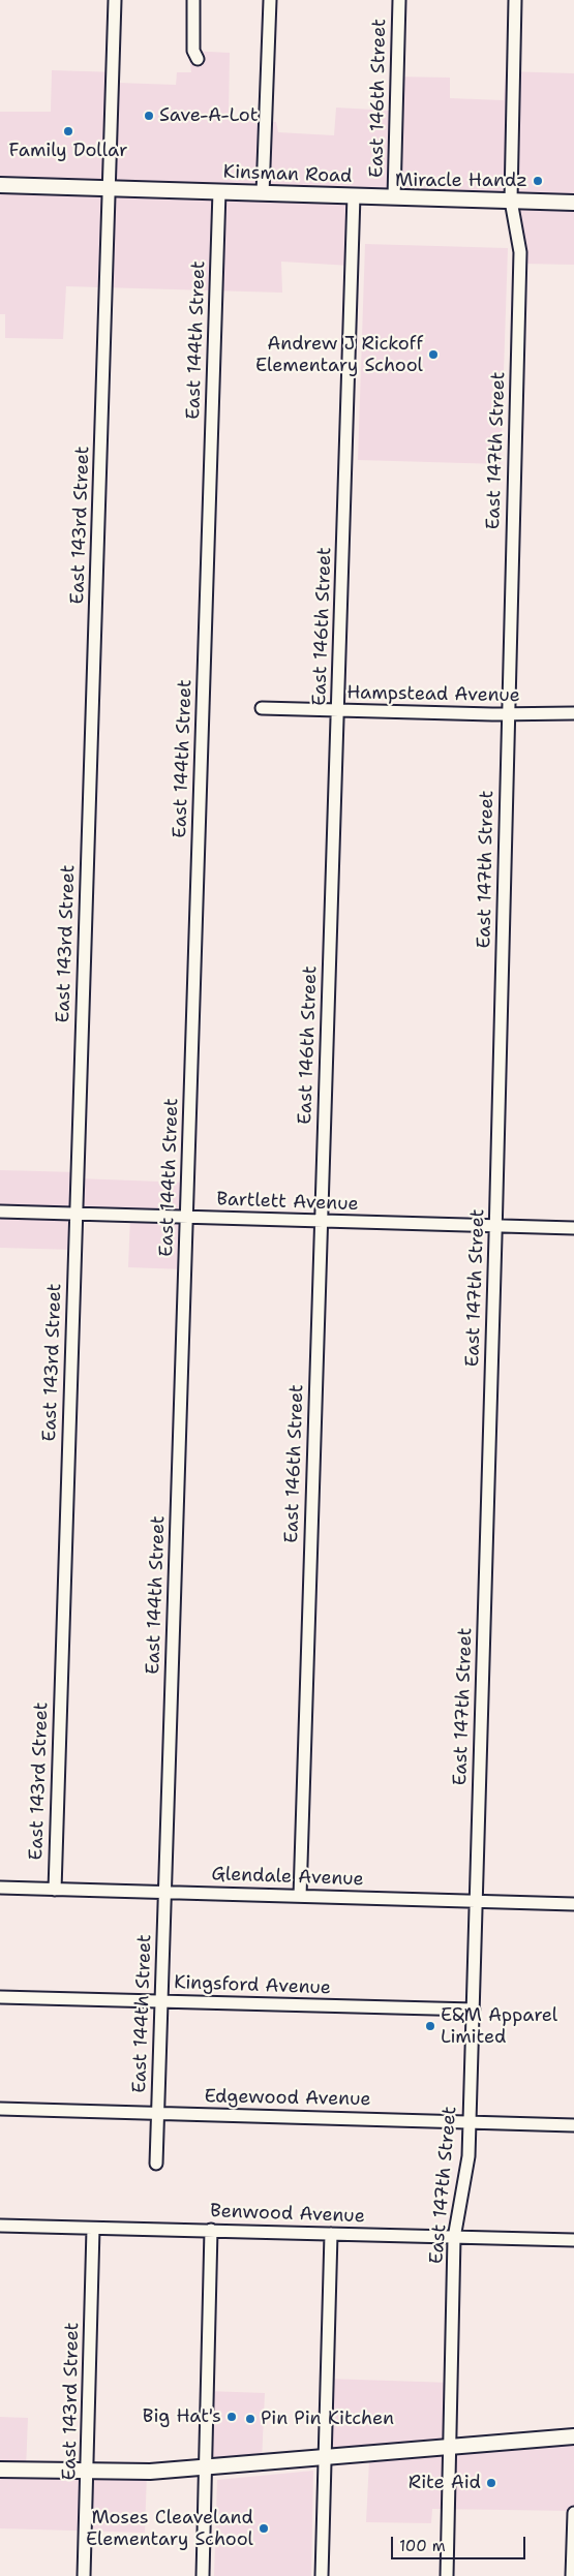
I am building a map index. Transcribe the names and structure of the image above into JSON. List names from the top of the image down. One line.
{"streets":{"main road":["Kinsman Road"],"street":["East 146th Street","East 144th Street","East 147th Street","East 143rd Street","Hampstead Avenue","Bartlett Avenue","Glendale Avenue","Kingsford Avenue","Edgewood Avenue","Benwood Avenue"]},"crossings":[["East 146th Street","Kinsman Road"],["East 146th Street","Hampstead Avenue"],["East 146th Street","Bartlett Avenue"],["East 146th Street","Glendale Avenue"],["Kinsman Road","East 144th Street"],["Kinsman Road","East 147th Street"],["Kinsman Road","East 143rd Street"],["East 144th Street","Bartlett Avenue"],["East 144th Street","Glendale Avenue"],["East 144th Street","Kingsford Avenue"],["East 144th Street","Edgewood Avenue"],["East 147th Street","Hampstead Avenue"],["East 147th Street","Bartlett Avenue"],["East 147th Street","Glendale Avenue"],["East 147th Street","Kingsford Avenue"],["East 147th Street","Edgewood Avenue"],["East 147th Street","Benwood Avenue"],["East 143rd Street","Bartlett Avenue"],["East 143rd Street","Glendale Avenue"],["East 143rd Street","Benwood Avenue"]],"places":["Save-A-Lot","Family Dollar","Miracle Handz","Andrew J Rickoff Elementary School","E&M Apparel Limited","Big Hat's","Pin Pin Kitchen","Rite Aid","Moses Cleaveland Elementary School"],"scale_bar":"100 m"}
